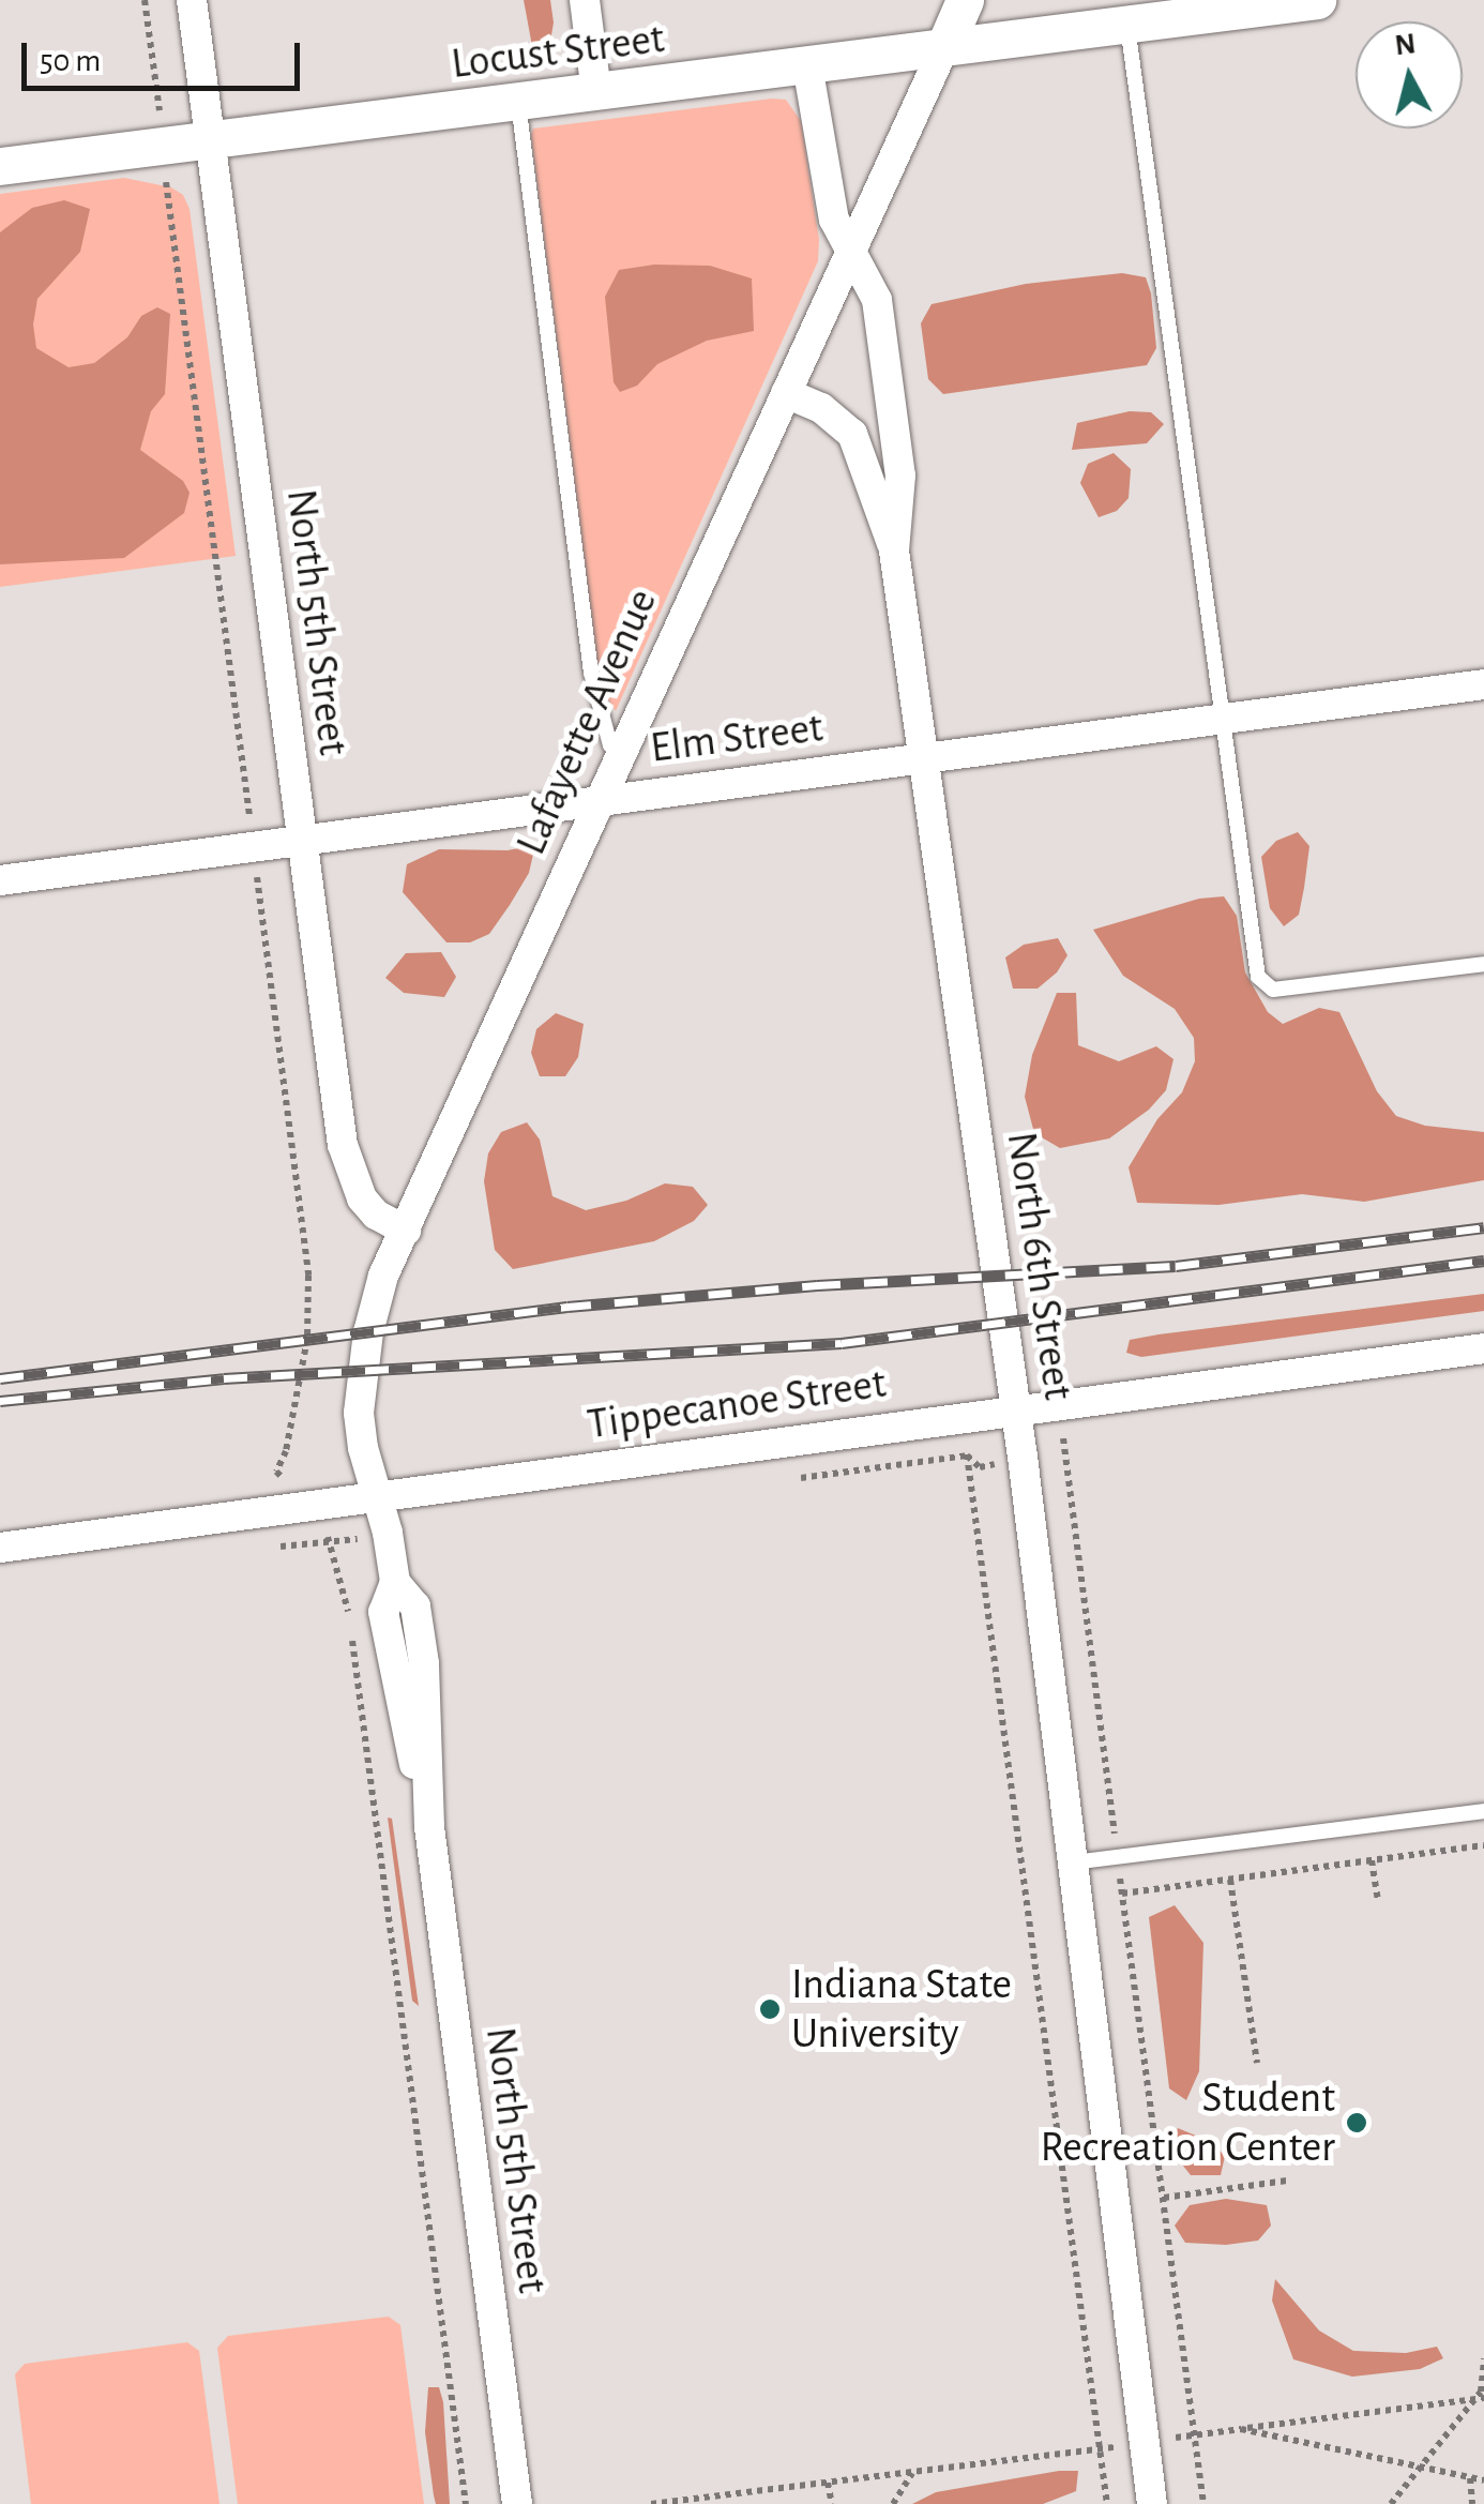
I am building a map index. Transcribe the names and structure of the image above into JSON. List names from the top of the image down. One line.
{"streets":{"street":["Locust Street","North 5th Street","Lafayette Avenue","Elm Street","North 6th Street","Tippecanoe Street"]},"crossings":[["Locust Street","North 5th Street"],["Locust Street","Lafayette Avenue"],["Locust Street","North 6th Street"],["North 5th Street","Lafayette Avenue"],["North 5th Street","Elm Street"],["North 5th Street","Tippecanoe Street"],["Lafayette Avenue","Elm Street"],["Lafayette Avenue","North 6th Street"],["Lafayette Avenue","Tippecanoe Street"],["Elm Street","North 6th Street"],["North 6th Street","Tippecanoe Street"]],"places":["Indiana State University","Student Recreation Center"],"scale_bar":"50 m","north":"top"}
